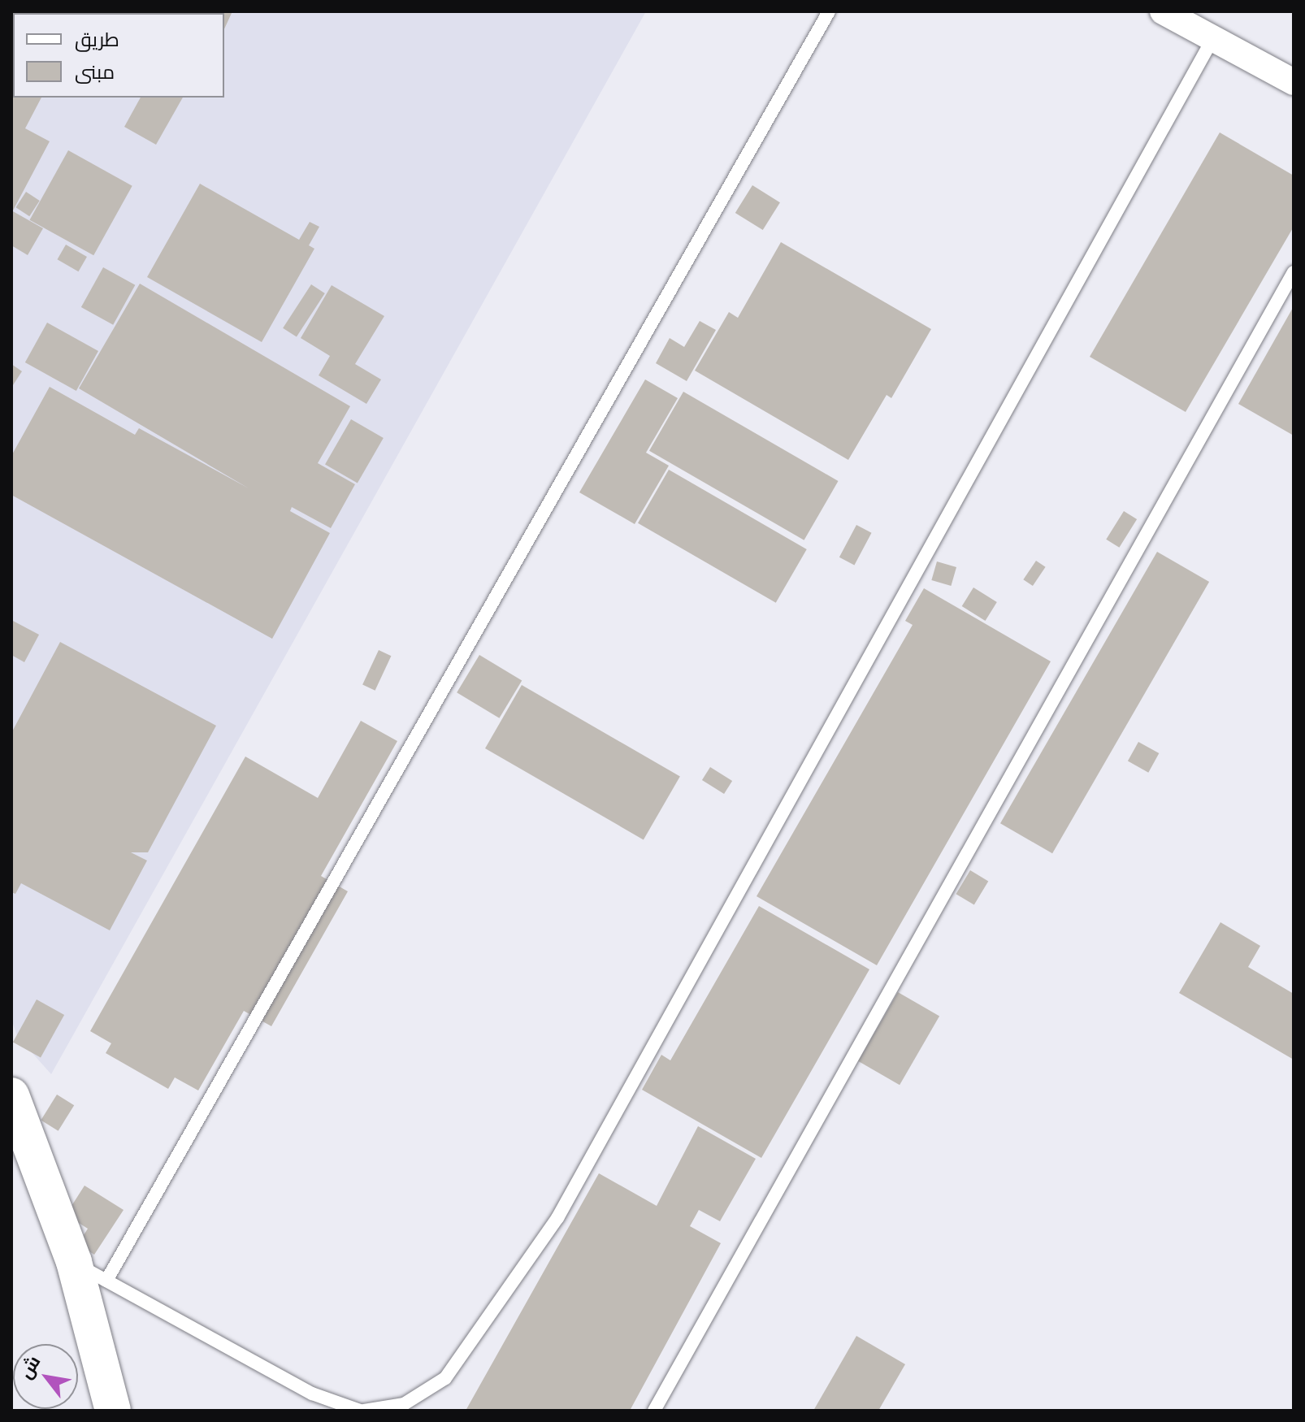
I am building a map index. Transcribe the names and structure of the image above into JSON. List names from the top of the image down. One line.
{"legend":["طريق","مبنى"],"north":"top left"}
